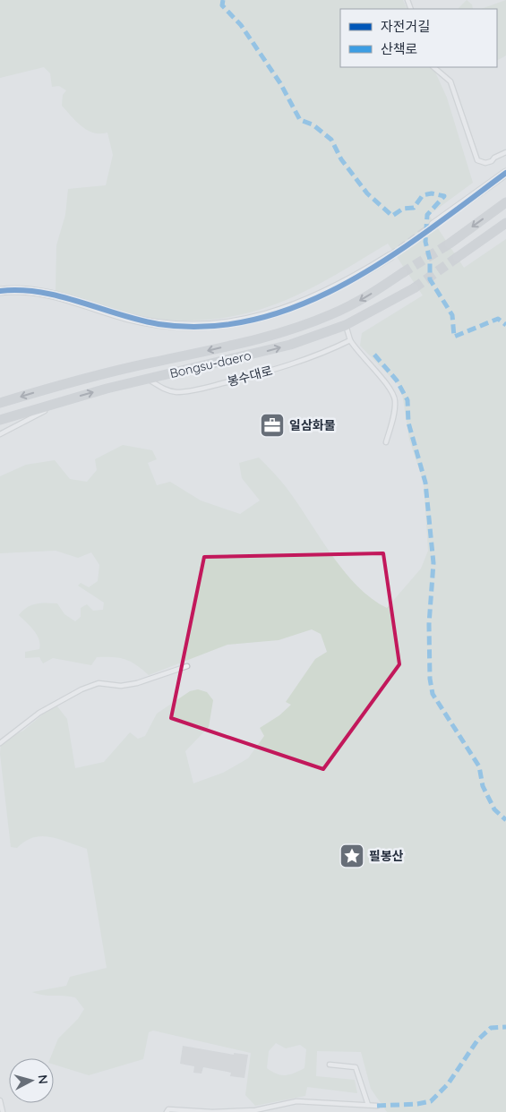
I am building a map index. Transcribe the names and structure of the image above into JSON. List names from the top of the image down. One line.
{"streets":{"main road":["Bongsu-daero"],"lane":["봉수대로"]},"crossings":[["Bongsu-daero","봉수대로"]],"places":{"office":["일삼화물"],"place":["필봉산"]},"legend":["자전거길","산책로"],"north":"right"}
